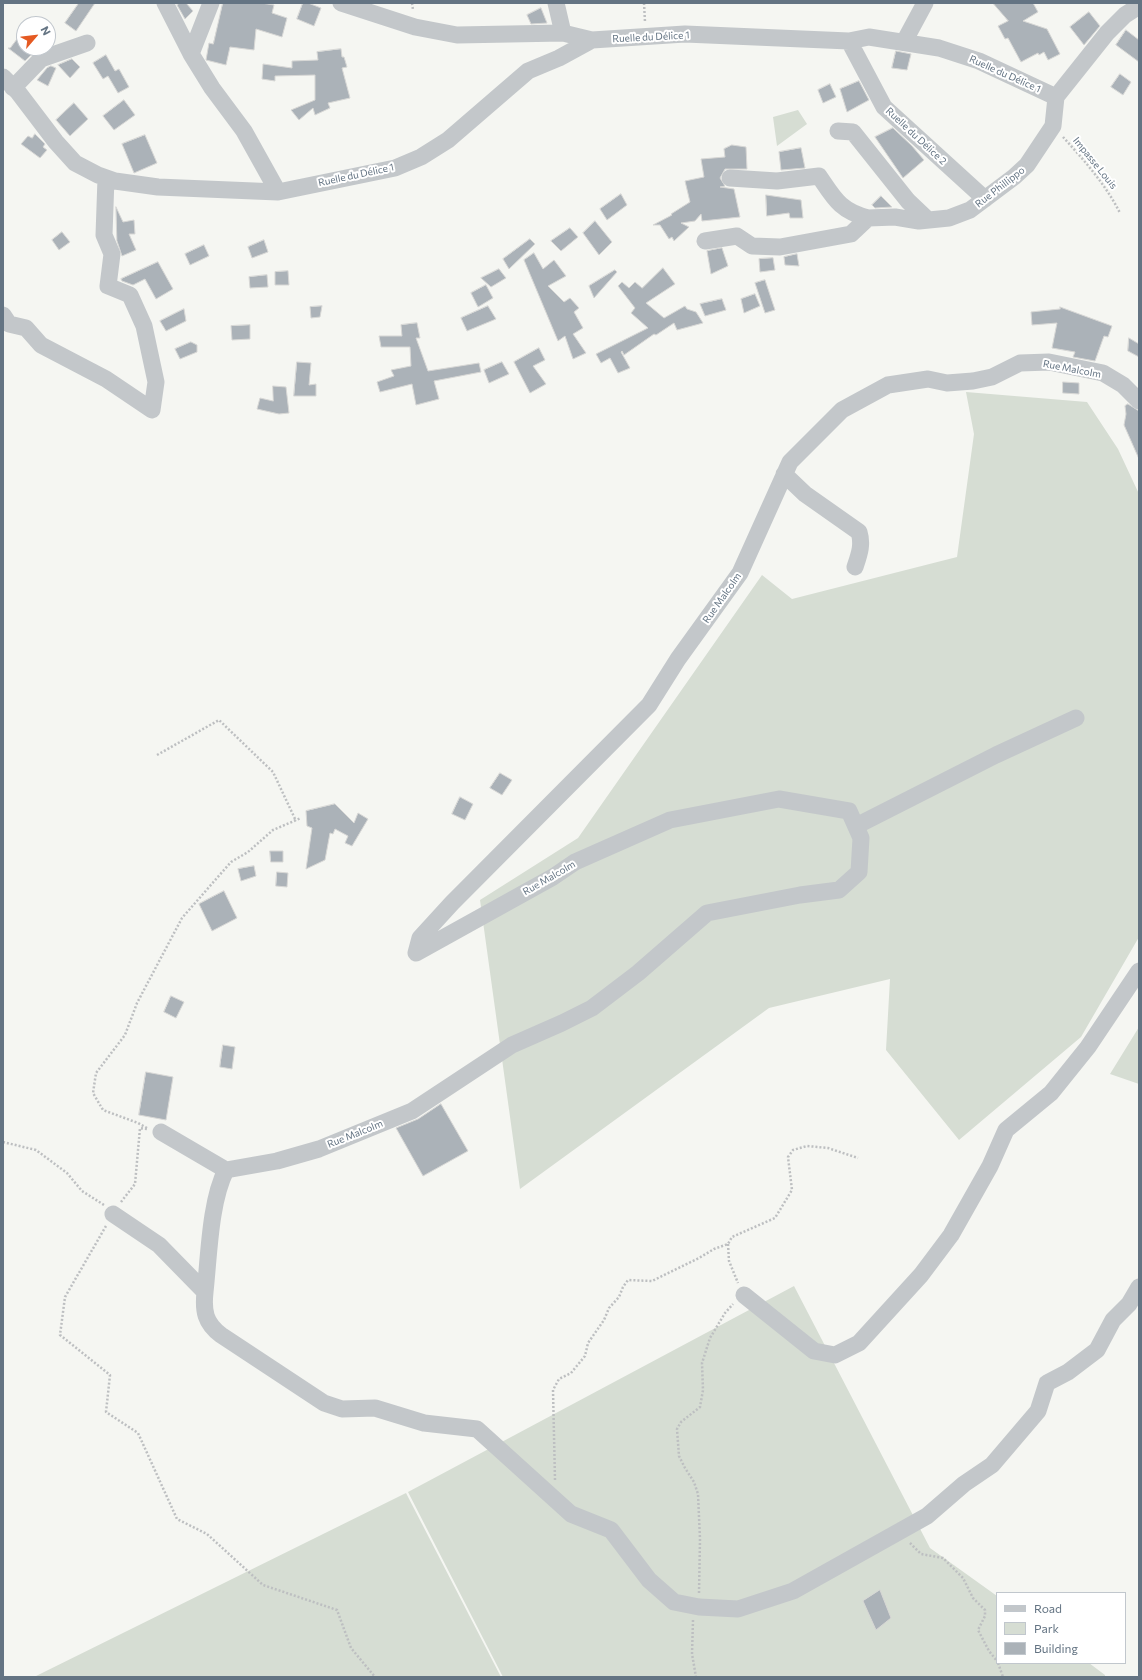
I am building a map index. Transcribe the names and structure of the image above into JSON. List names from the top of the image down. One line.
{"streets":{"street":["Ruelle du Délice 1","Ruelle du Délice 2","Rue Phillippo","Rue Malcolm"],"path":["Impasse Louis"]},"crossings":[["Ruelle du Délice 1","Ruelle du Délice 2"],["Ruelle du Délice 1","Rue Phillippo"],["Ruelle du Délice 2","Rue Phillippo"],["Impasse Louis","Rue Phillippo"]],"legend":["Road","Park","Building"],"north":"top right"}
